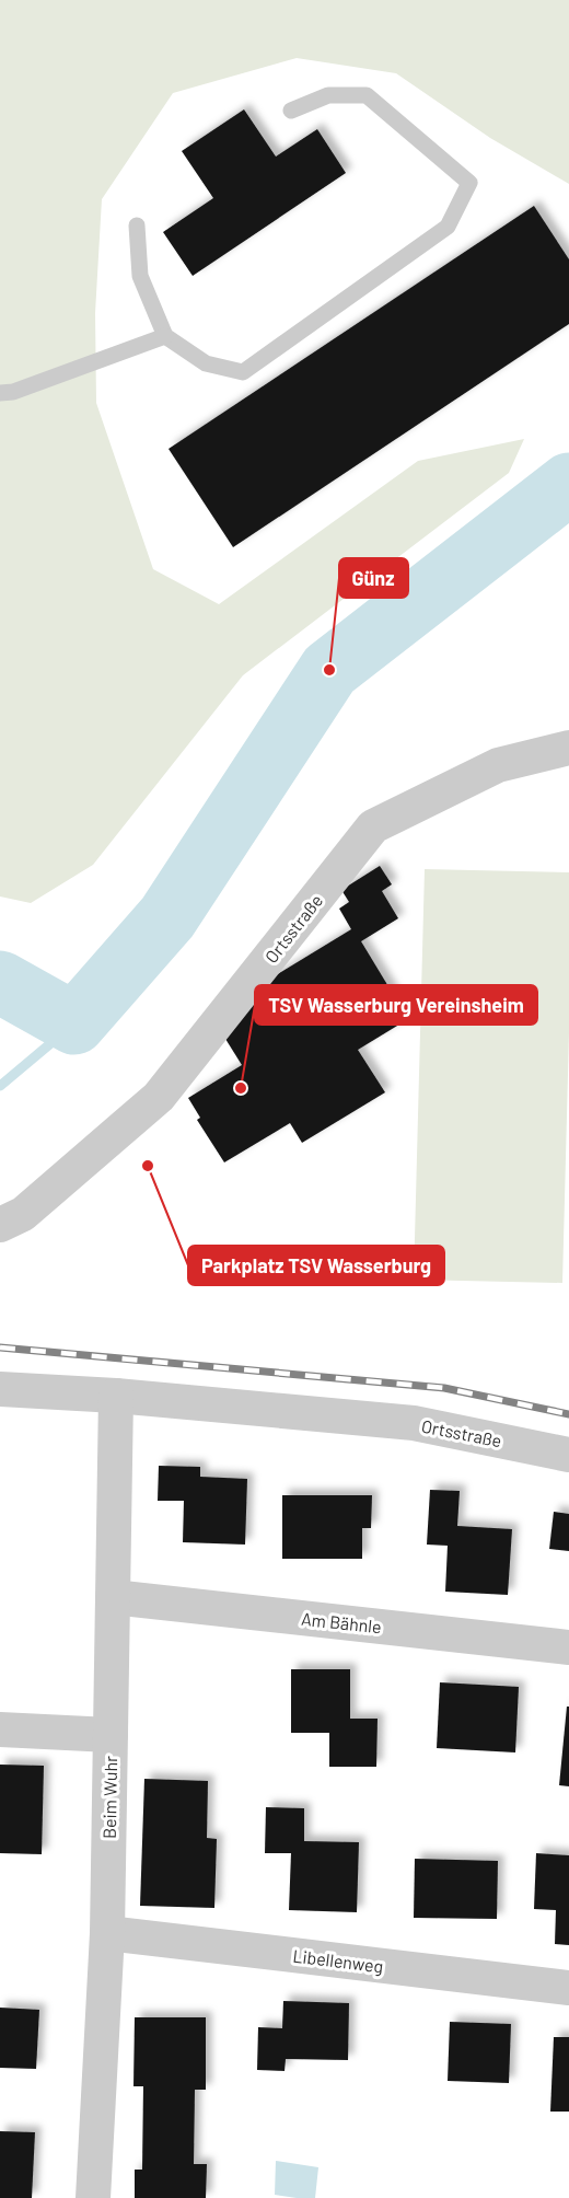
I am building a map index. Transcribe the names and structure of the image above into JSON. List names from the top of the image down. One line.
{"streets":{"street":["Ortsstraße","Am Bähnle","Beim Wuhr","Libellenweg"]},"crossings":[["Ortsstraße","Beim Wuhr"],["Am Bähnle","Beim Wuhr"],["Beim Wuhr","Libellenweg"]],"places":["Günz","TSV Wasserburg Vereinsheim","Parkplatz TSV Wasserburg"]}
